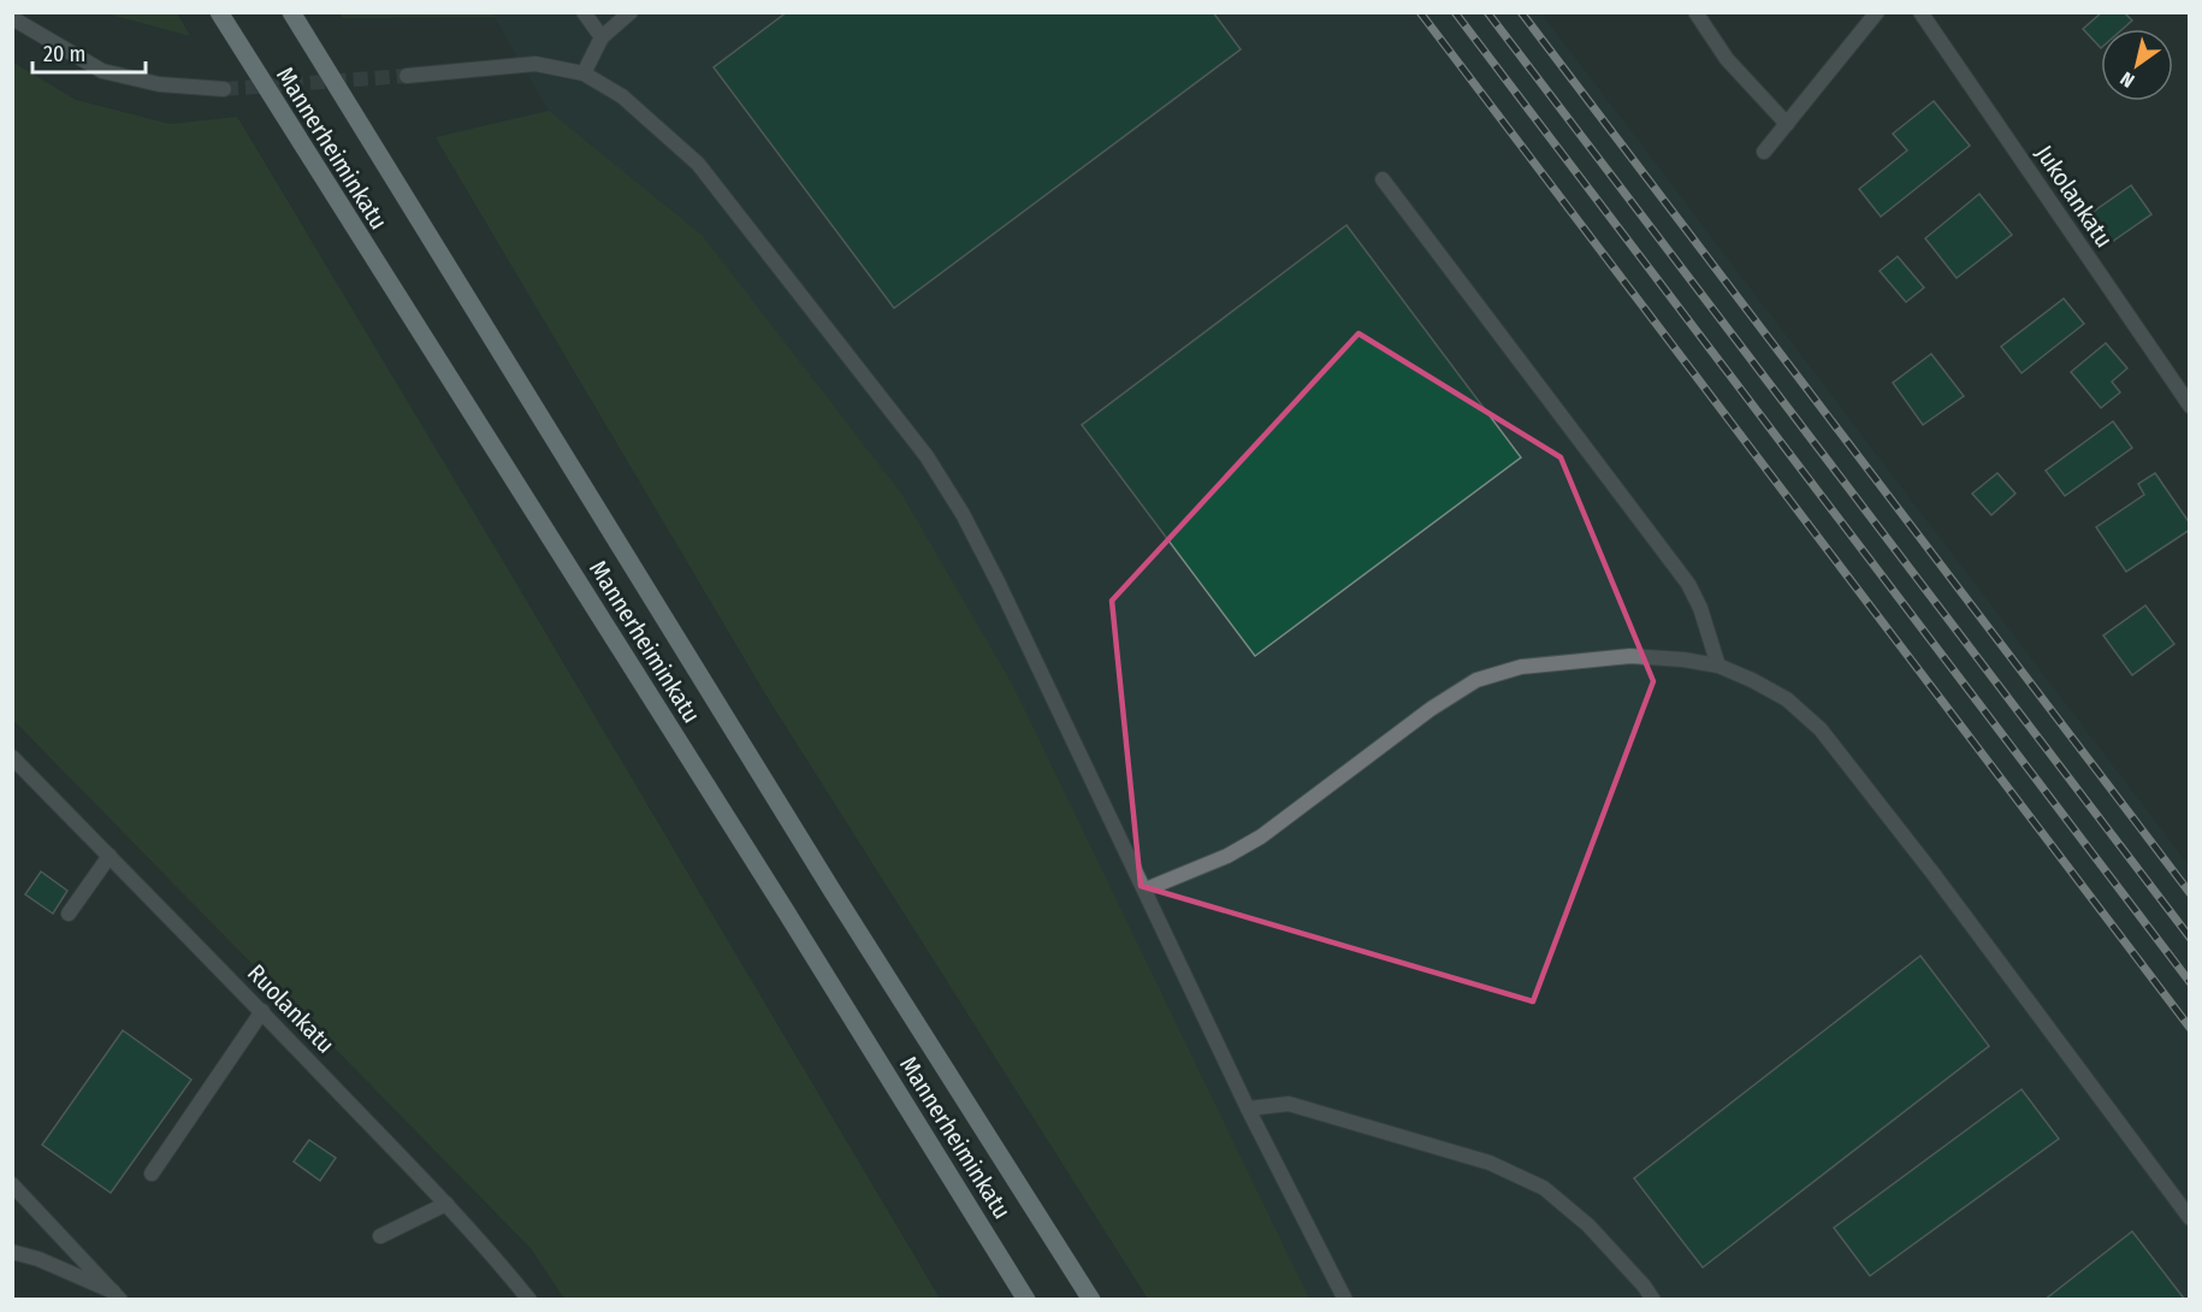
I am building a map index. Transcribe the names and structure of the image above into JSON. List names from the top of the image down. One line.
{"streets":{"main road":["Mannerheiminkatu"],"street":["Jukolankatu","Ruolankatu"]},"scale_bar":"20 m","north":"bottom left"}
